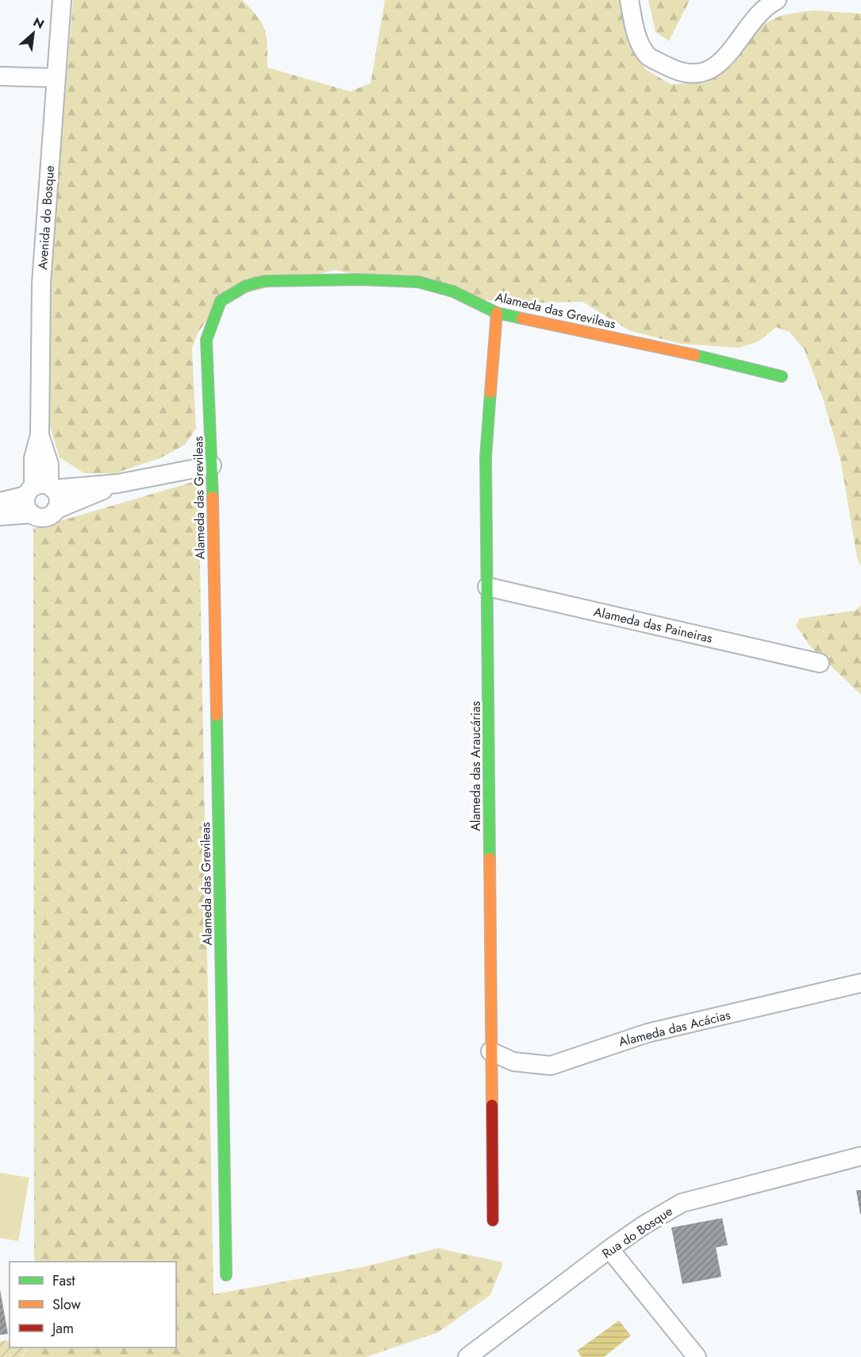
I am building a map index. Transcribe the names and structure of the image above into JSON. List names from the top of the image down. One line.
{"streets":{"street":["Avenida do Bosque","Alameda das Grevileas","Alameda das Paineiras","Alameda das Araucárias","Alameda das Acácias","Rua do Bosque"]},"crossings":[["Alameda das Grevileas","Alameda das Araucárias"],["Alameda das Paineiras","Alameda das Araucárias"],["Alameda das Araucárias","Alameda das Acácias"]],"legend":["Fast","Slow","Jam"],"north":"top right"}
